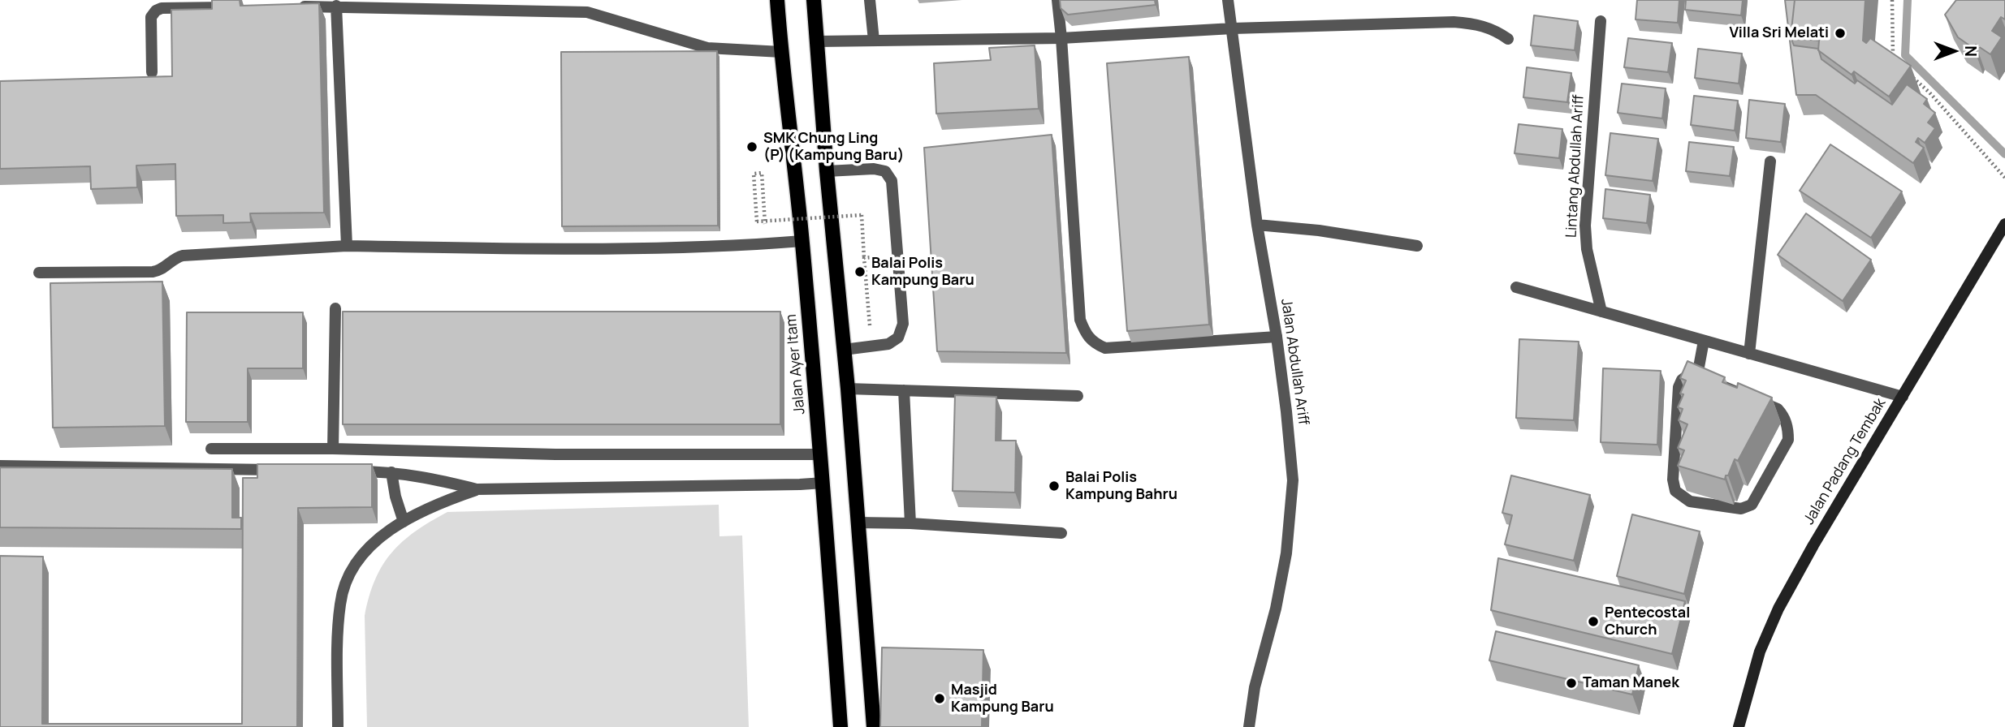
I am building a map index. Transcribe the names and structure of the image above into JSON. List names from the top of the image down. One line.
{"streets":{"main road":["Jalan Ayer Itam"],"street":["Lintang Abdullah Ariff","Jalan Abdullah Ariff","Jalan Padang Tembak"]},"places":["Villa Sri Melati","SMK Chung Ling (P) (Kampung Baru)","Balai Polis Kampung Baru","Balai Polis Kampung Bahru","Pentecostal Church","Taman Manek","Masjid Kampung Baru"],"north":"right"}
